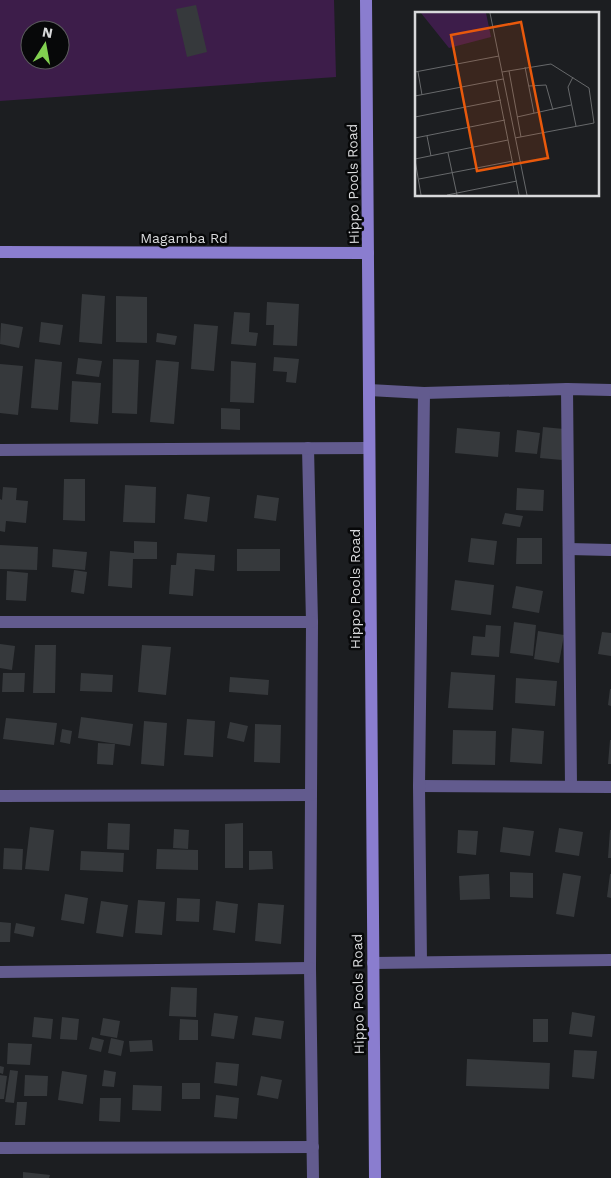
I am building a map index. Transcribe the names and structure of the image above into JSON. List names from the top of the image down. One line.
{"streets":{"street":["Hippo Pools Road","Magamba Rd"]},"crossings":[["Hippo Pools Road","Magamba Rd"]],"north":"top"}
